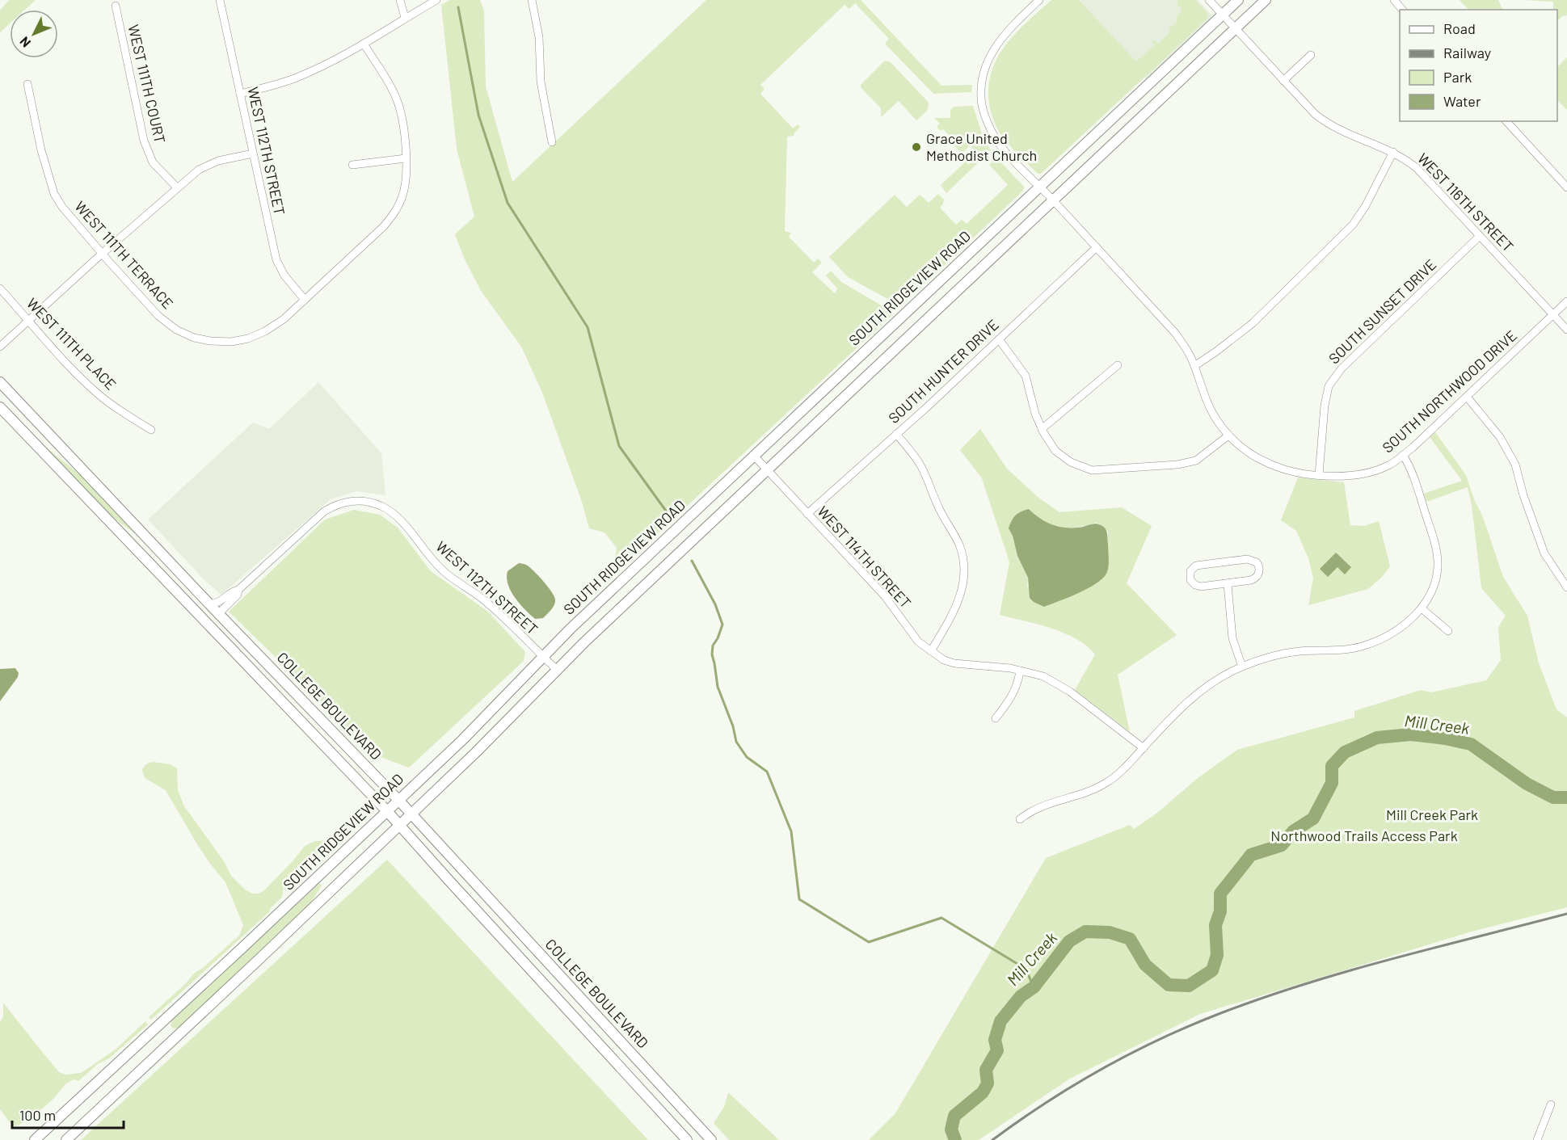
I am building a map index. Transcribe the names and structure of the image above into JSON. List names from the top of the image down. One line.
{"streets":{"main road":["SOUTH RIDGEVIEW ROAD","COLLEGE BOULEVARD"],"street":["WEST 111TH COURT","WEST 112TH STREET","WEST 116TH STREET","WEST 111TH TERRACE","SOUTH SUNSET DRIVE","WEST 111TH PLACE","SOUTH HUNTER DRIVE","SOUTH NORTHWOOD DRIVE","WEST 114TH STREET"]},"crossings":[["WEST 112TH STREET","WEST 111TH TERRACE"],["WEST 112TH STREET","SOUTH RIDGEVIEW ROAD"],["WEST 116TH STREET","SOUTH RIDGEVIEW ROAD"],["WEST 116TH STREET","SOUTH SUNSET DRIVE"],["WEST 116TH STREET","SOUTH NORTHWOOD DRIVE"],["SOUTH RIDGEVIEW ROAD","SOUTH NORTHWOOD DRIVE"],["SOUTH RIDGEVIEW ROAD","WEST 114TH STREET"],["SOUTH RIDGEVIEW ROAD","COLLEGE BOULEVARD"],["SOUTH SUNSET DRIVE","SOUTH NORTHWOOD DRIVE"],["SOUTH HUNTER DRIVE","SOUTH NORTHWOOD DRIVE"],["SOUTH HUNTER DRIVE","WEST 114TH STREET"]],"water":["Mill Creek"],"parks":["Mill Creek Park","Northwood Trails Access Park"],"places":["Grace United Methodist Church"],"legend":["Road","Railway","Park","Water"],"scale_bar":"100 m","north":"bottom left"}
